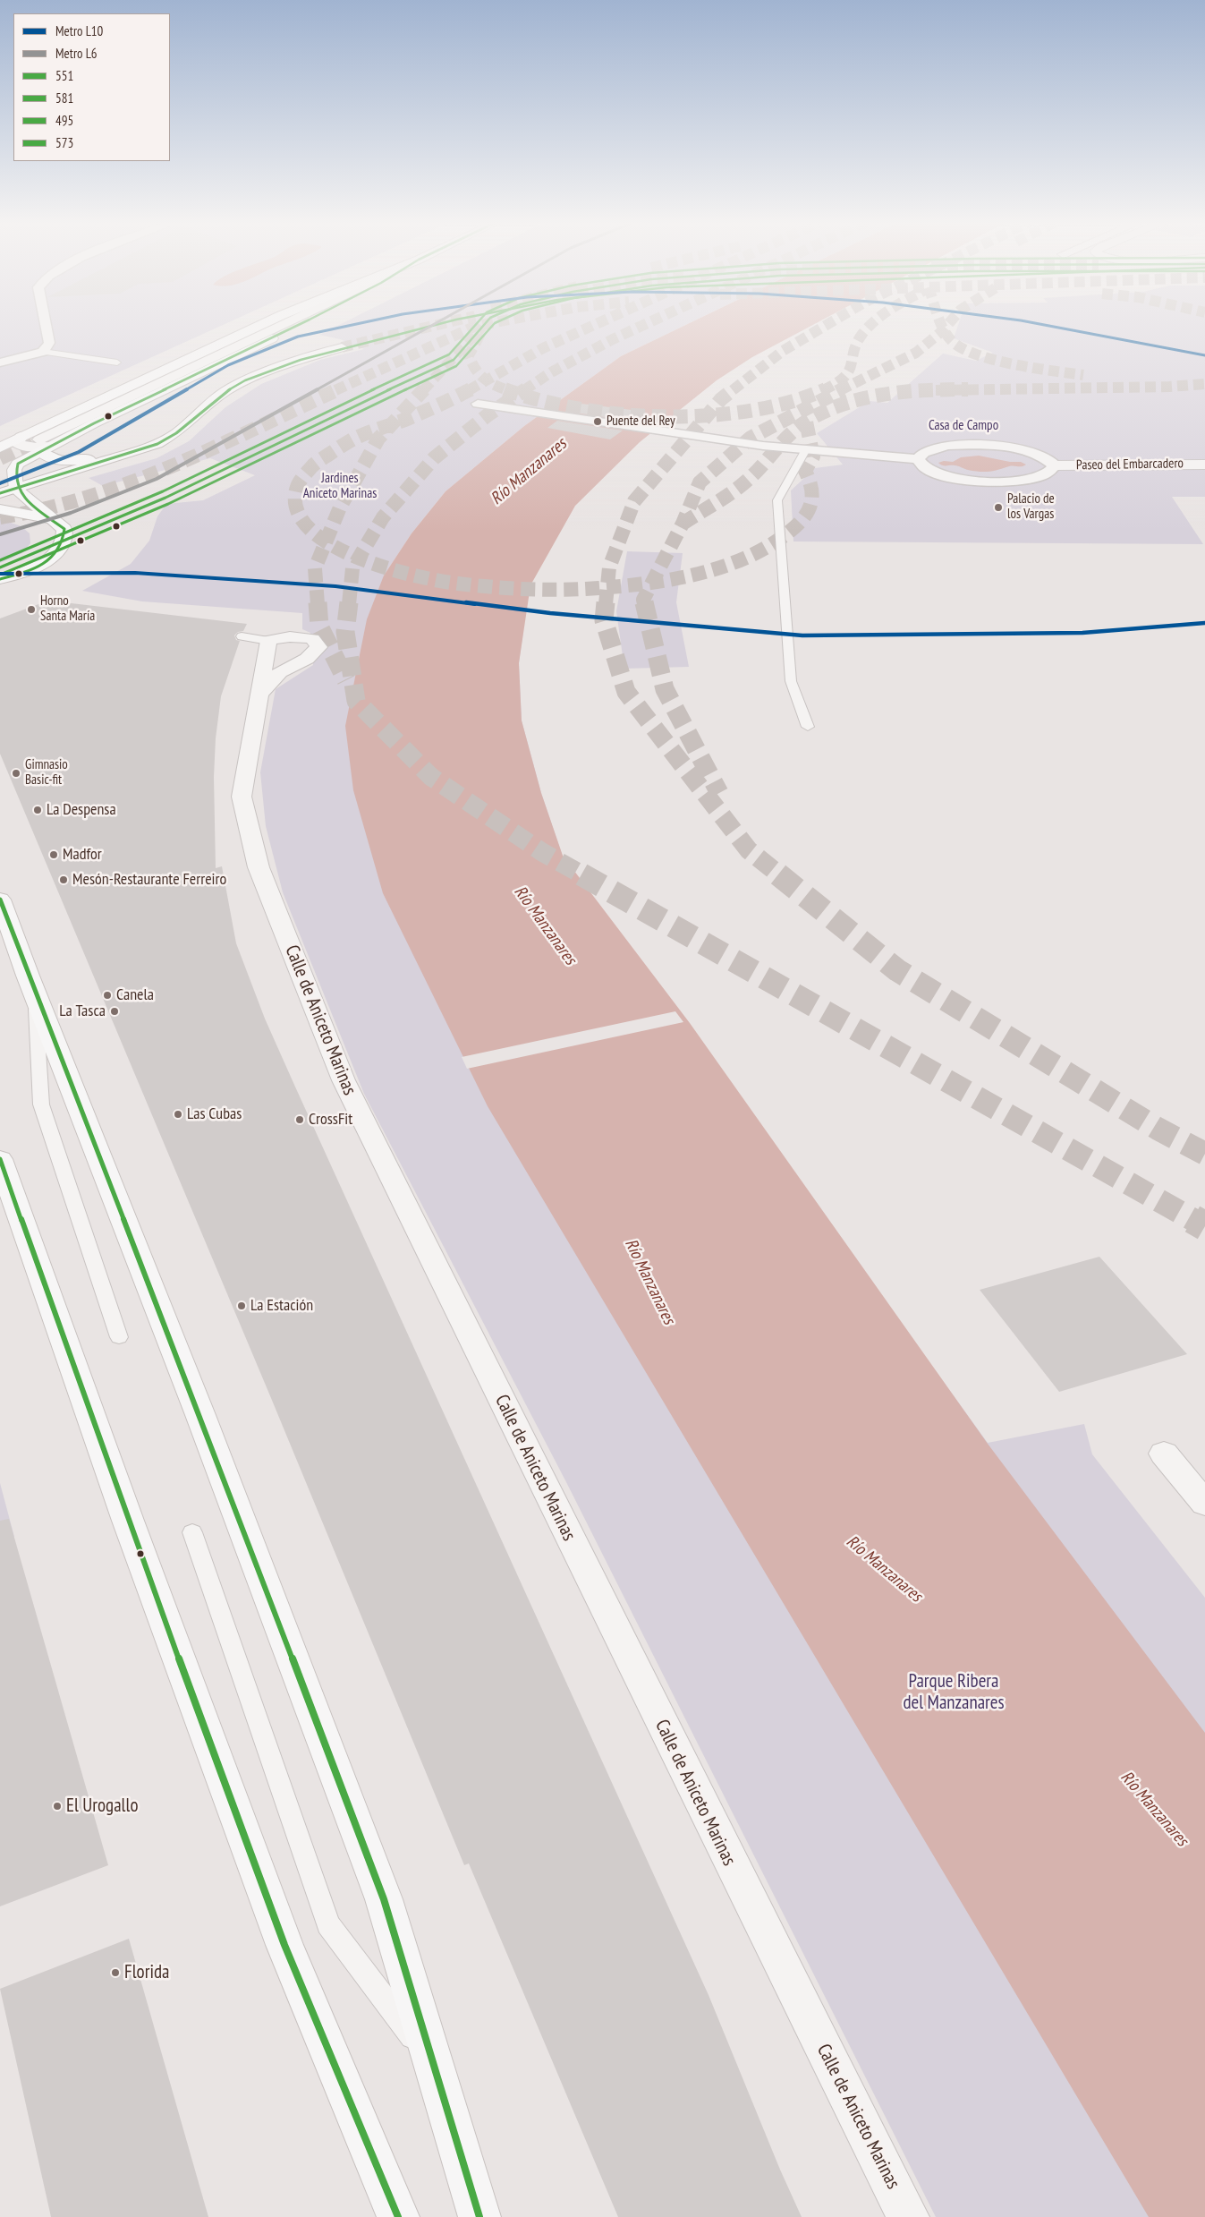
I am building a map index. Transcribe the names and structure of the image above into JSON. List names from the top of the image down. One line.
{"streets":{"street":["Paseo del Embarcadero","Calle de Aniceto Marinas"]},"water":["Río Manzanares"],"parks":["Casa de Campo","Jardines Aniceto Marinas","Parque Ribera del Manzanares"],"places":["Puente del Rey","Palacio de los Vargas","Horno Santa María","Gimnasio Basic-fit","La Despensa","Madfor","Mesón-Restaurante Ferreiro","Canela","La Tasca","Las Cubas","CrossFit","La Estación","El Urogallo","Florida"],"lines":["metro line L10","metro line L6","transit line 551","transit line 581","transit line 495","transit line 573"],"legend":["Metro L10","Metro L6","551","581","495","573"]}
